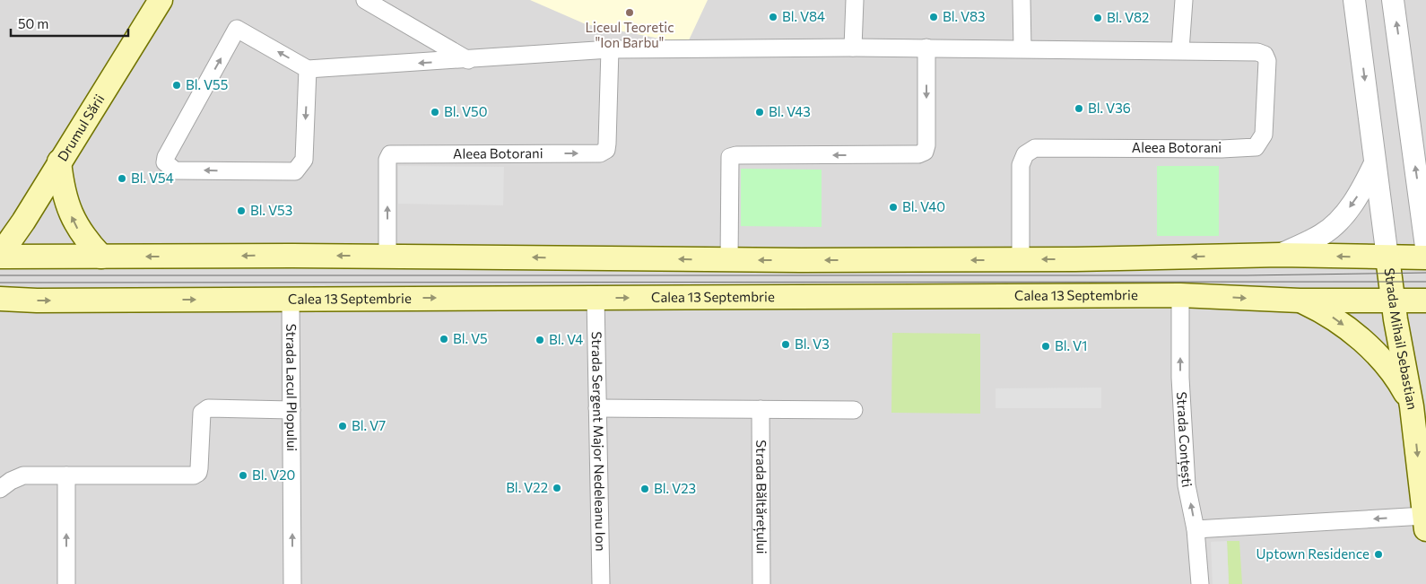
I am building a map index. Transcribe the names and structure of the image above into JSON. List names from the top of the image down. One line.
{"streets":{"main road":["Drumul Sării","Calea 13 Septembrie","Strada Mihail Sebastian"],"street":["Aleea Botorani","Strada Lacul Plopului","Strada Conțești","Strada Sergent Major Nedeleanu Ion","Strada Băltărețului"]},"crossings":[["Calea 13 Septembrie","Strada Mihail Sebastian"],["Calea 13 Septembrie","Strada Lacul Plopului"],["Calea 13 Septembrie","Strada Conțești"],["Calea 13 Septembrie","Strada Sergent Major Nedeleanu Ion"],["Strada Mihail Sebastian","Strada Conțești"]],"one_way":["Strada Lacul Plopului","Strada Conțești"],"places":["Liceul Teoretic \"Ion Barbu\"","Bl. V84","Bl. V83","Bl. V82","Bl. V55","Bl. V36","Bl. V50","Bl. V43","Bl. V54","Bl. V40","Bl. V53","Bl. V5","Bl. V4","Bl. V3","Bl. V1","Bl. V7","Bl. V20","Bl. V22","Bl. V23","Uptown Residence"],"scale_bar":"50 m"}
